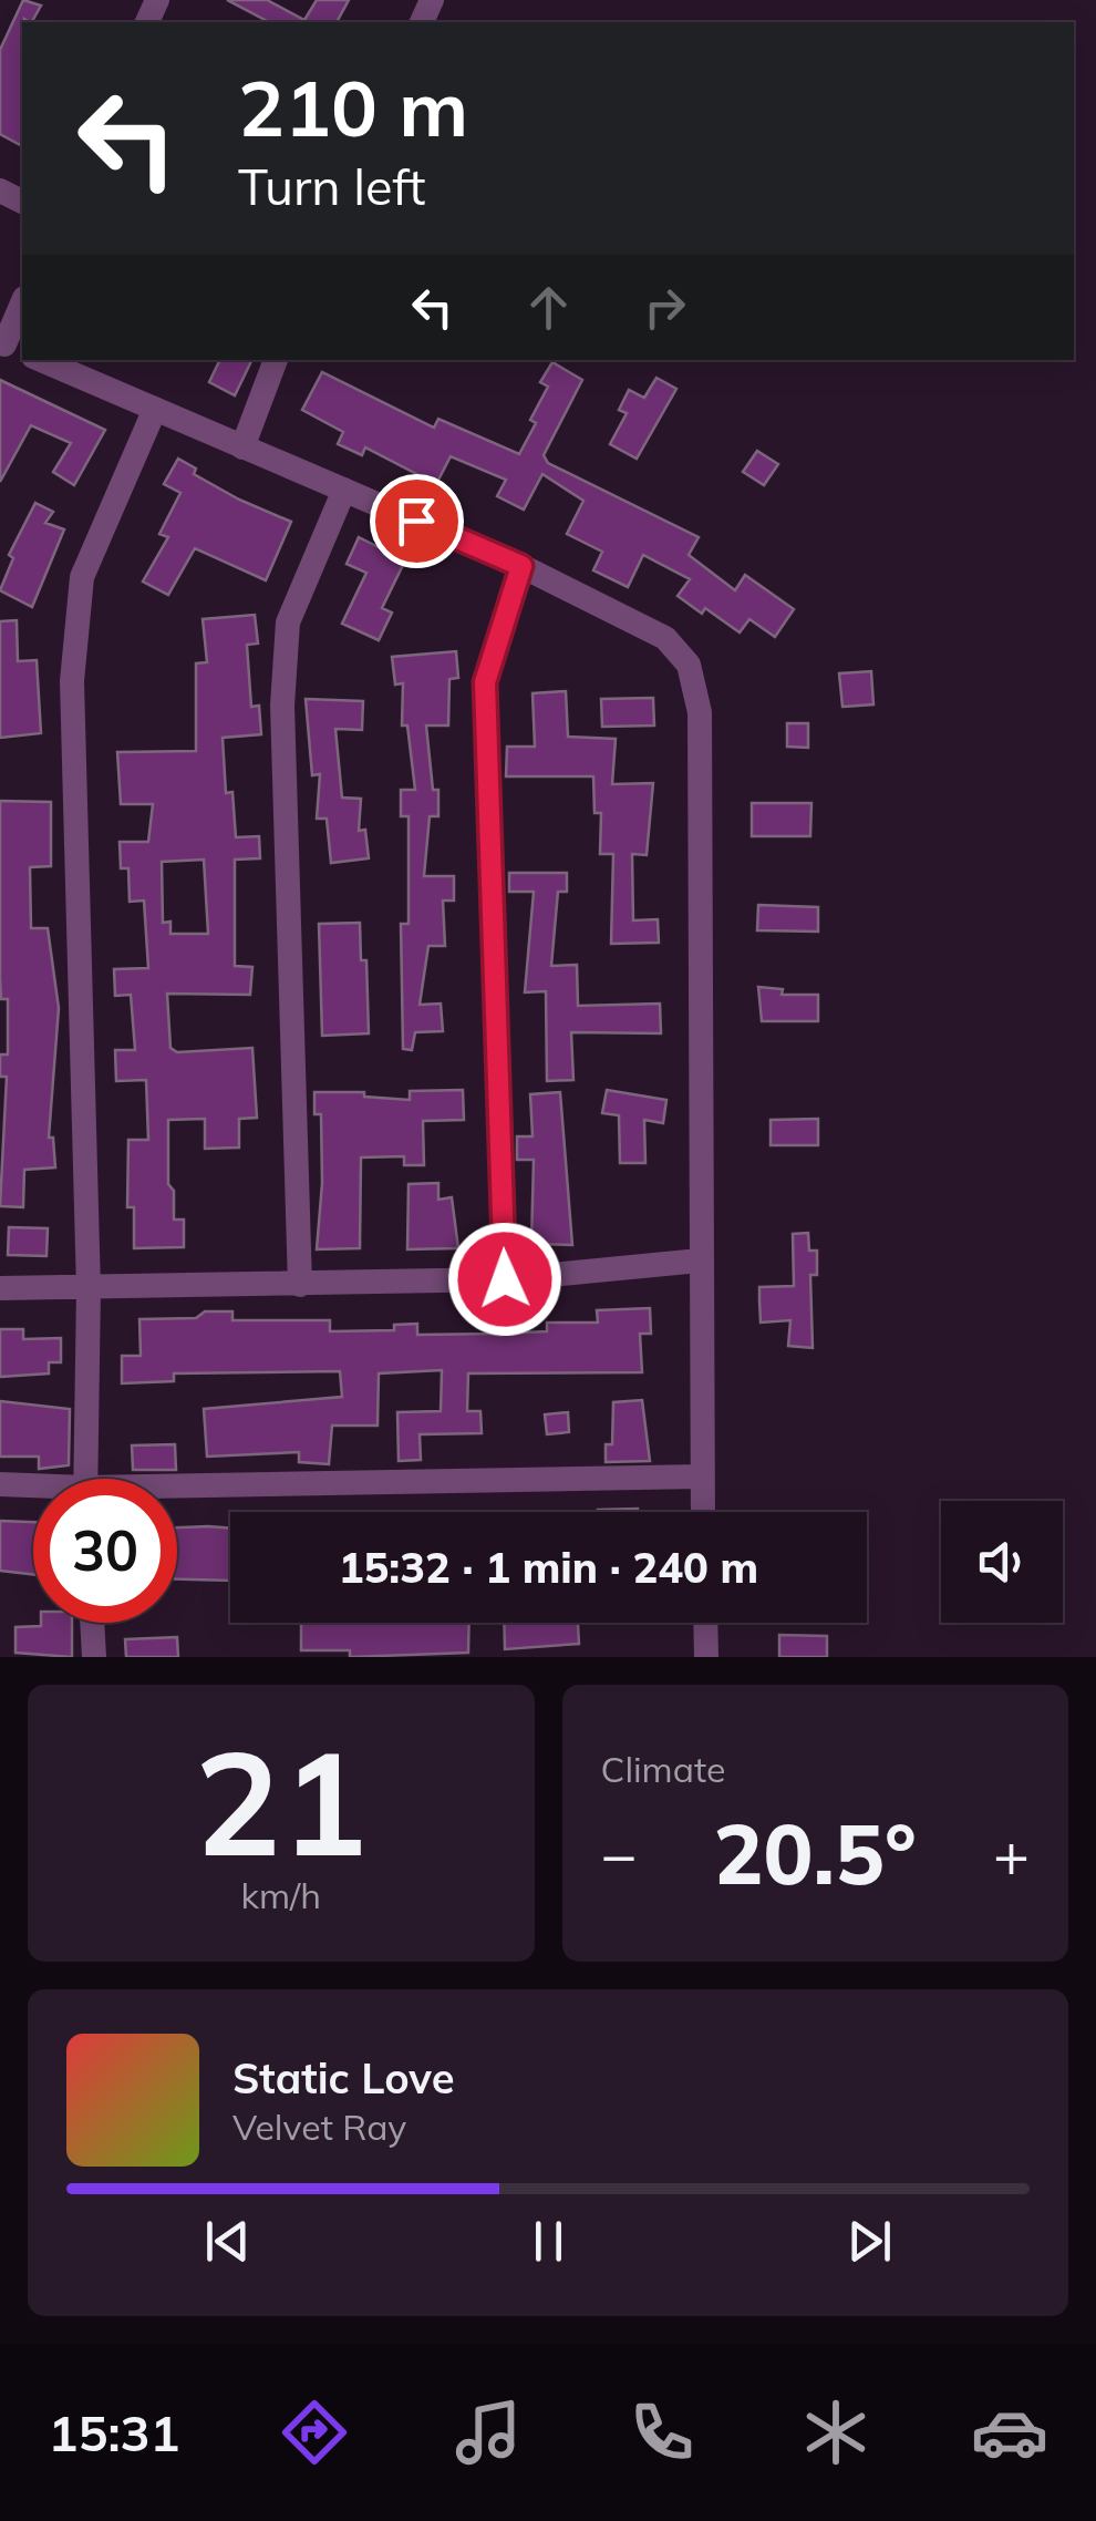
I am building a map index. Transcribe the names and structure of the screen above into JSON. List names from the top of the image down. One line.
{"page":{"turn":["210 m","Turn left"],"limit":"30","trip":"15:32 · 1 min · 240 m","tile":[["21","km/h"],"Climate"],"heat":["−","20.5°","+"],"song":["Static Love","Velvet Ray"],"tabs":"15:31"}}
